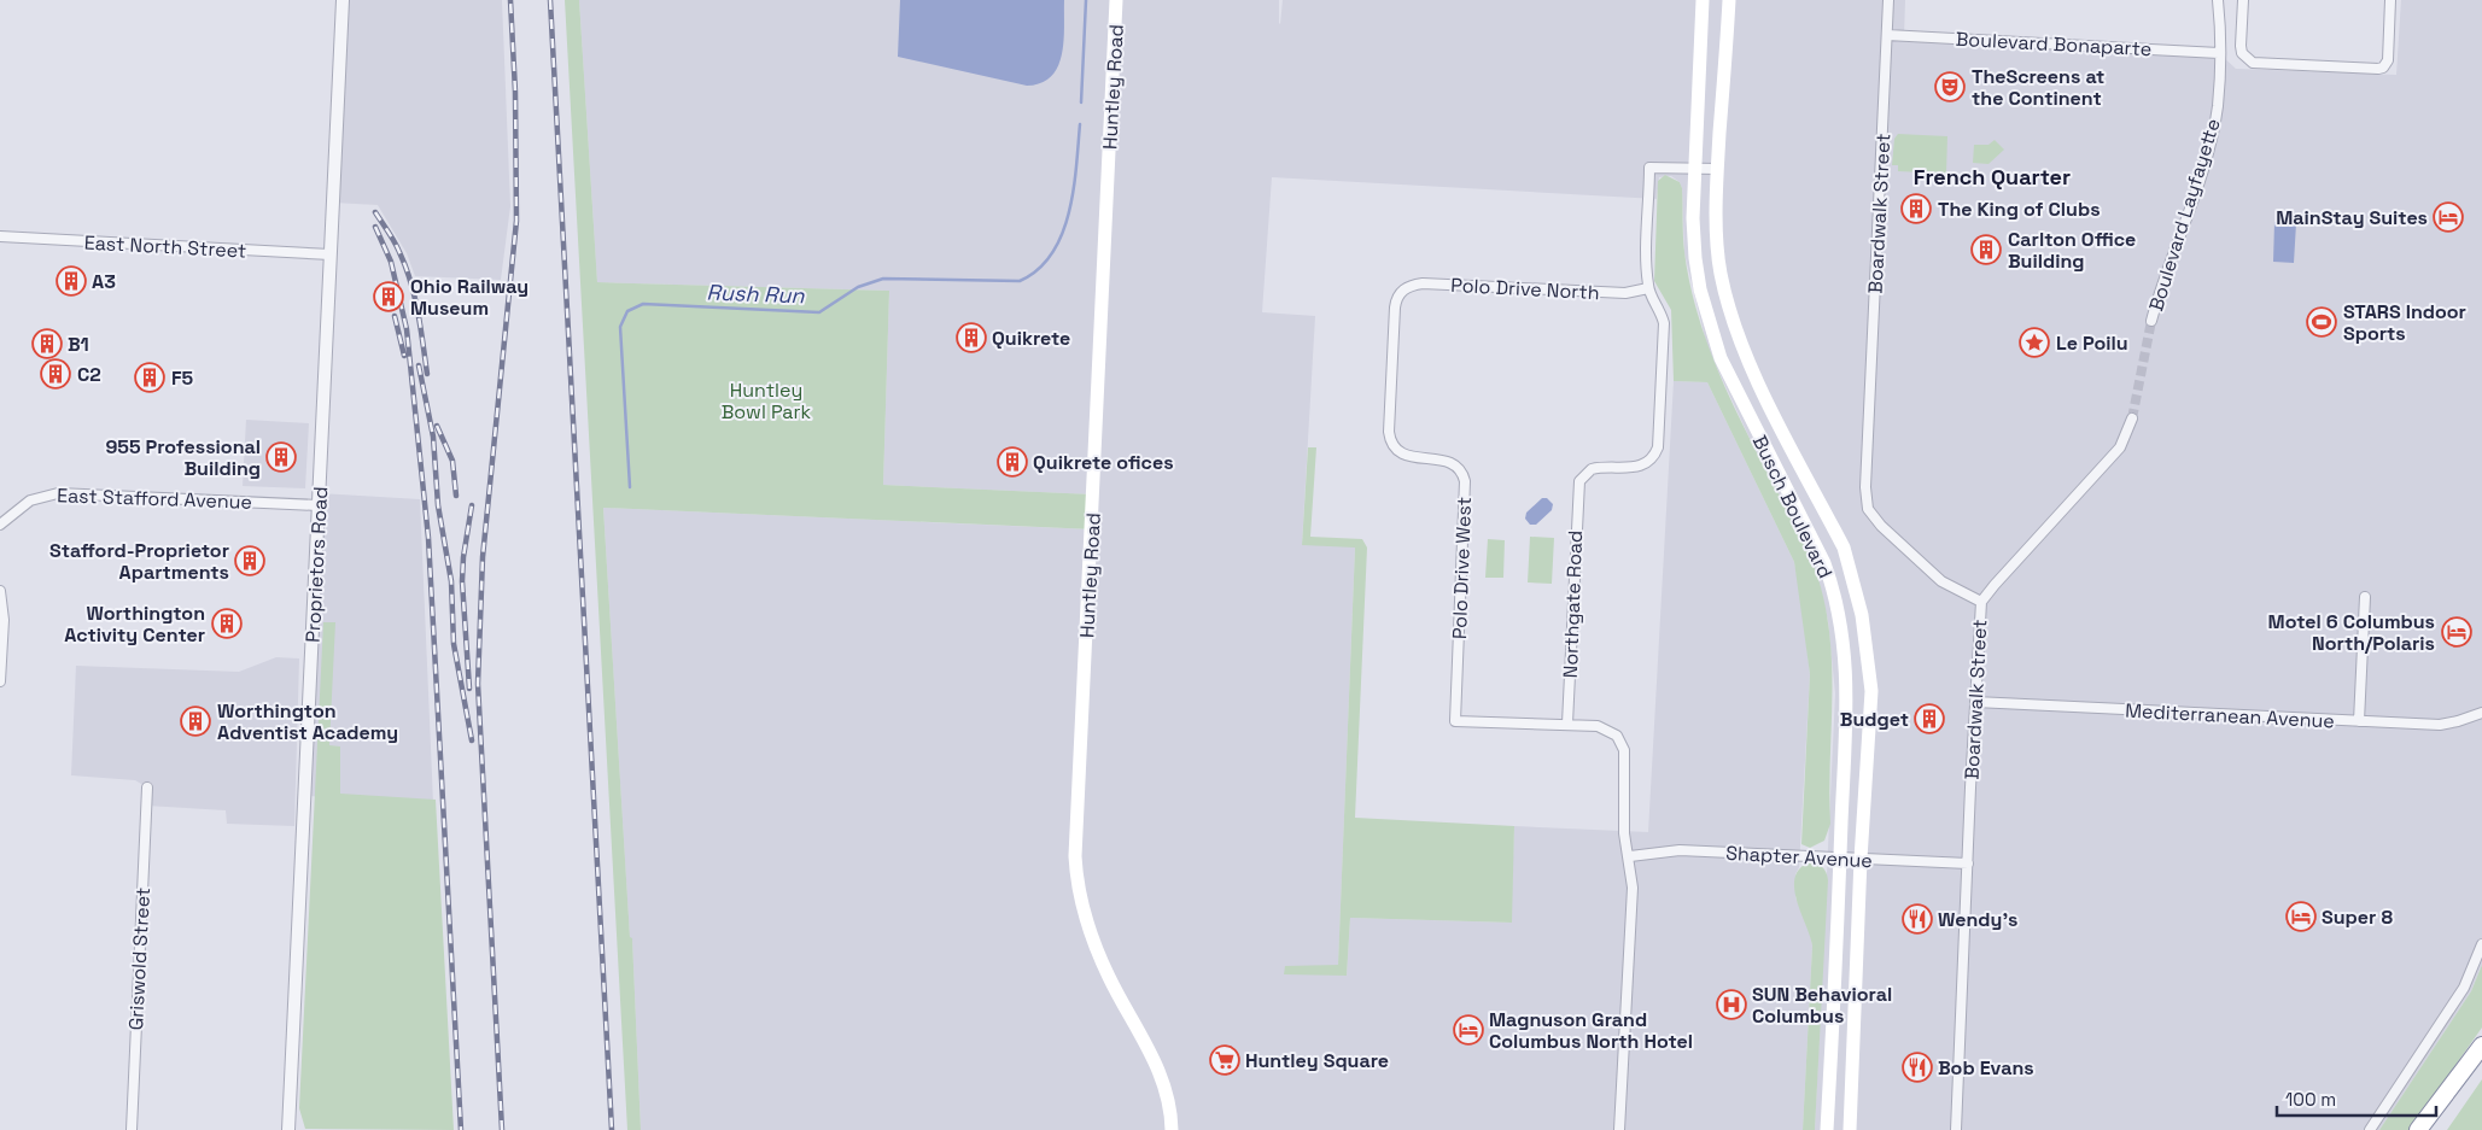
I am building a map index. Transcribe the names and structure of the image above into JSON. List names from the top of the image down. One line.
{"streets":{"main road":["Huntley Road","Busch Boulevard"],"street":["Boulevard Bonaparte","Boardwalk Street","Boulevard Layfayette","East North Street","Polo Drive North","East Stafford Avenue","Proprietors Road","Polo Drive West","Northgate Road","Mediterranean Avenue","Shapter Avenue","Griswold Street"]},"crossings":[["Boulevard Bonaparte","Boardwalk Street"],["Boulevard Bonaparte","Boulevard Layfayette"],["Boardwalk Street","Mediterranean Avenue"],["Boardwalk Street","Shapter Avenue"],["East North Street","Proprietors Road"],["Polo Drive North","Polo Drive West"],["Polo Drive North","Northgate Road"],["East Stafford Avenue","Proprietors Road"],["Busch Boulevard","Northgate Road"],["Busch Boulevard","Shapter Avenue"],["Polo Drive West","Northgate Road"]],"districts":["French Quarter"],"water":["Rush Run"],"parks":["Huntley Bowl Park"],"places":{"theatre":["TheScreens at the Continent"],"building":["The King of Clubs","Carlton Office Building","A3","Ohio Railway Museum","Quikrete","B1","C2","F5","955 Professional Building","Quikrete ofices","Stafford-Proprietor Apartments","Worthington Activity Center","Budget","Worthington Adventist Academy"],"hotel":["MainStay Suites","Motel 6 Columbus North/Polaris","Super 8","Magnuson Grand Columbus North Hotel"],"sports":["STARS Indoor Sports"],"place":["Le Poilu"],"restaurant":["Wendy's","Bob Evans"],"hospital":["SUN Behavioral Columbus"],"supermarket":["Huntley Square"]},"scale_bar":"100 m"}
